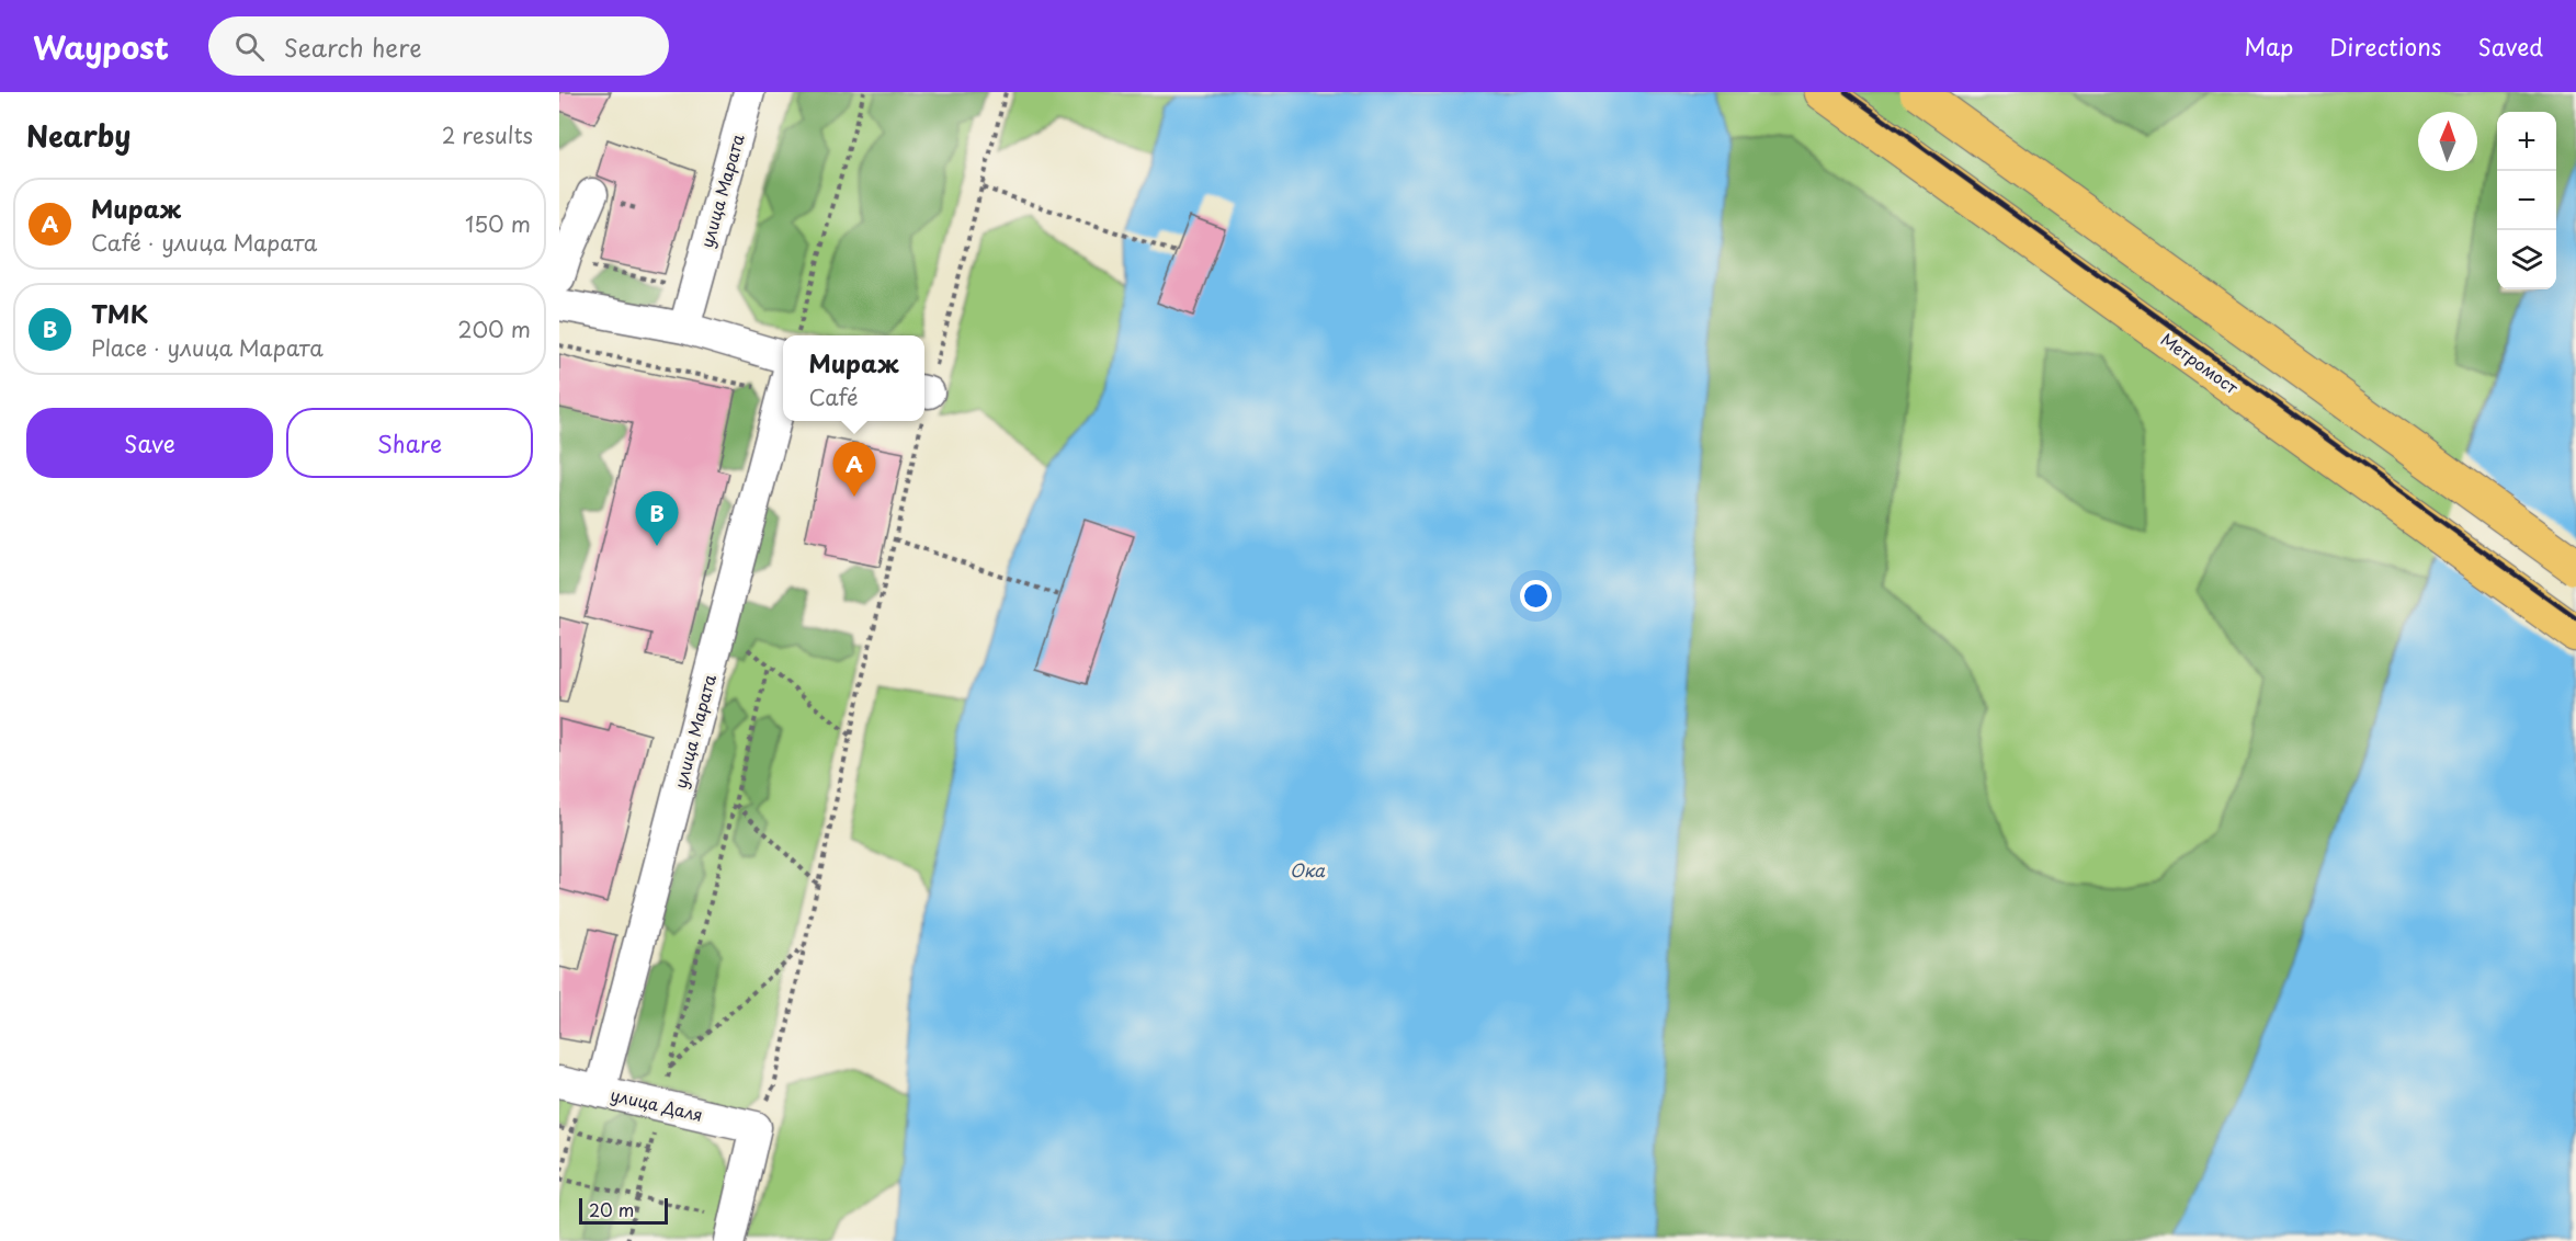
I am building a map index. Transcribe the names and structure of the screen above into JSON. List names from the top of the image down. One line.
{"streets":{"main road":["Метромост"],"street":["улица Марата","улица Даля"]},"crossings":[["улица Марата","улица Даля"]],"water":["Ока"],"scale_bar":"20 m","north":"top","page":{"header":"Waypost","search":"Search here","nav":["Map","Directions","Saved"],"heading":["Nearby","2 results"],"map_buttons":["+","−"],"list":[{"mark":"A","name":"Мираж","note":"Café · улица Марата","value":"150 m"},{"mark":"B","name":"ТМК","note":"Place · улица Марата","value":"200 m"}],"popup":["Мираж","Café"],"buttons":["Save","Share"],"pins":["A","B"],"scale":"20 m"}}
